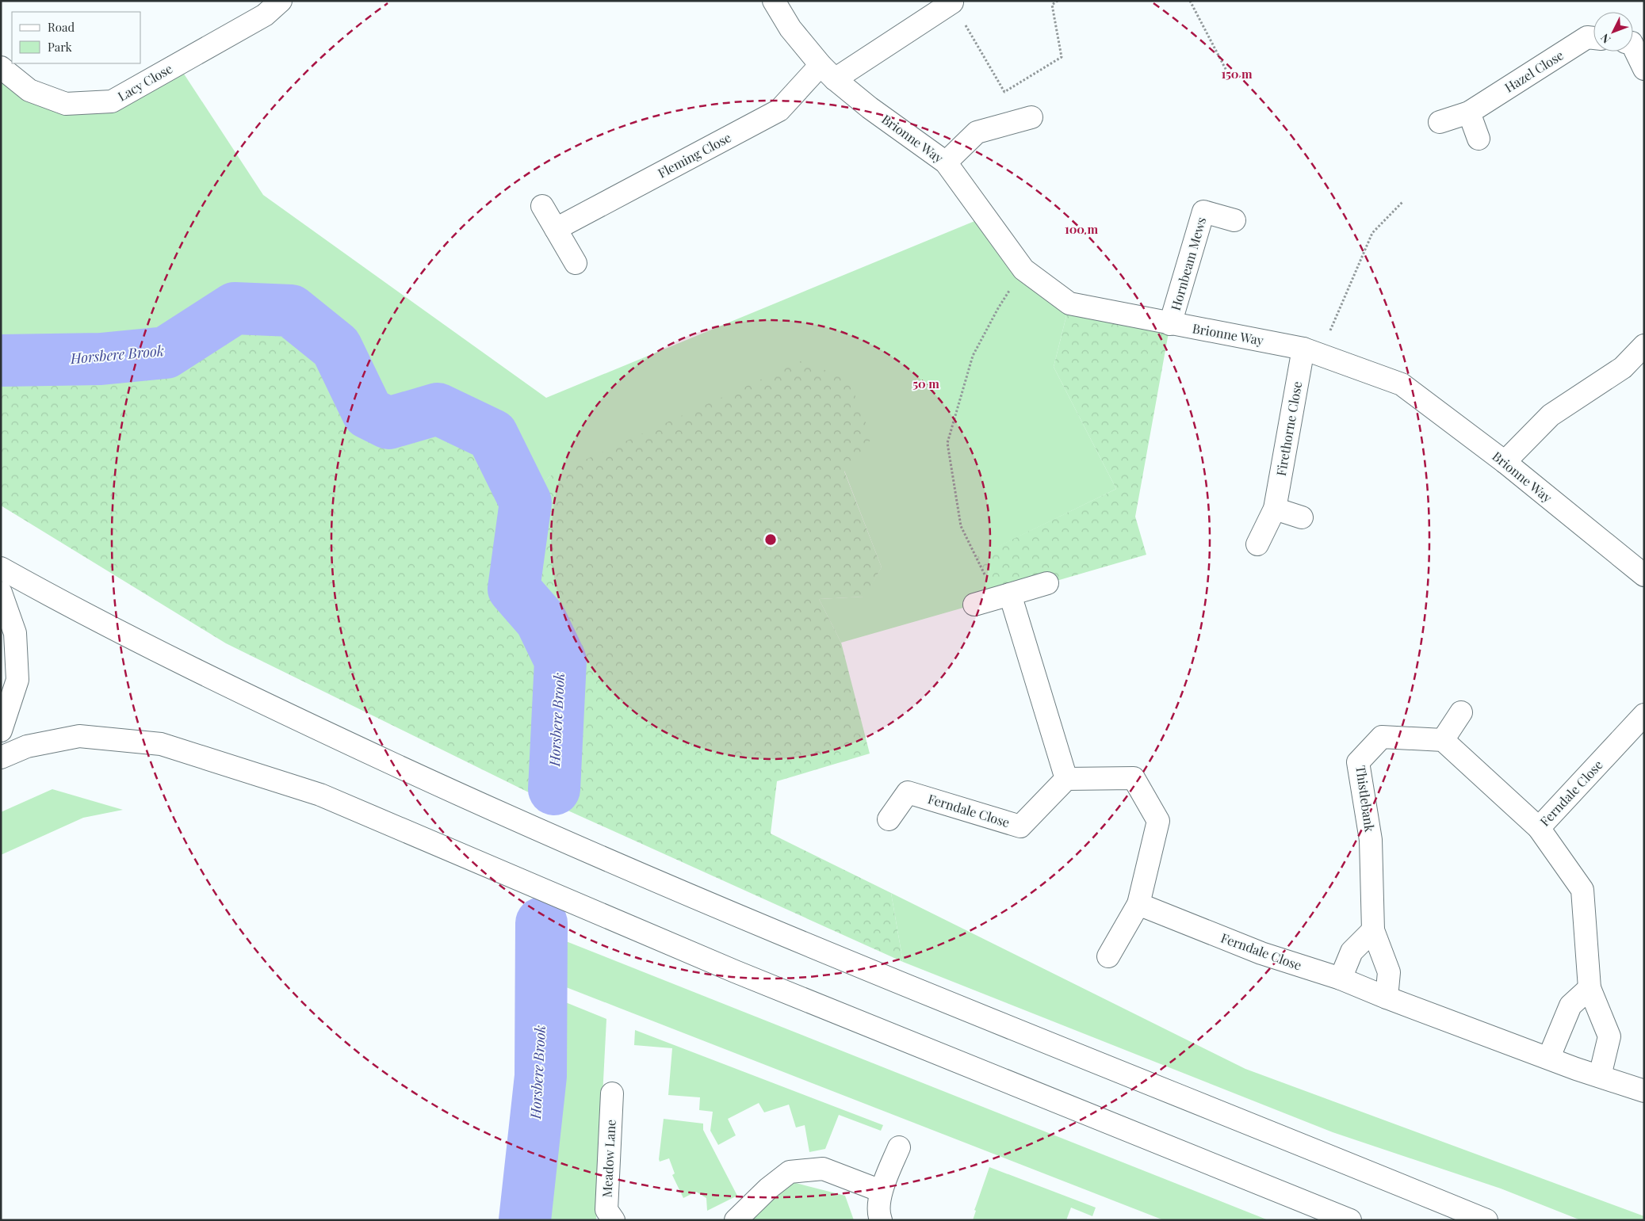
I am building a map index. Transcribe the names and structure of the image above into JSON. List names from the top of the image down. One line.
{"streets":{"main road":["Hazel Close","Lacy Close","Brionne Way","Fleming Close","Hornbeam Mews","Firethorne Close","Ferndale Close","Thistlebank","Meadow Lane"]},"crossings":[["Brionne Way","Fleming Close"],["Brionne Way","Hornbeam Mews"],["Brionne Way","Firethorne Close"]],"water":["Horsbere Brook"],"legend":["Road","Park"],"north":"bottom left","rings":["150 m","100 m","50 m"]}
